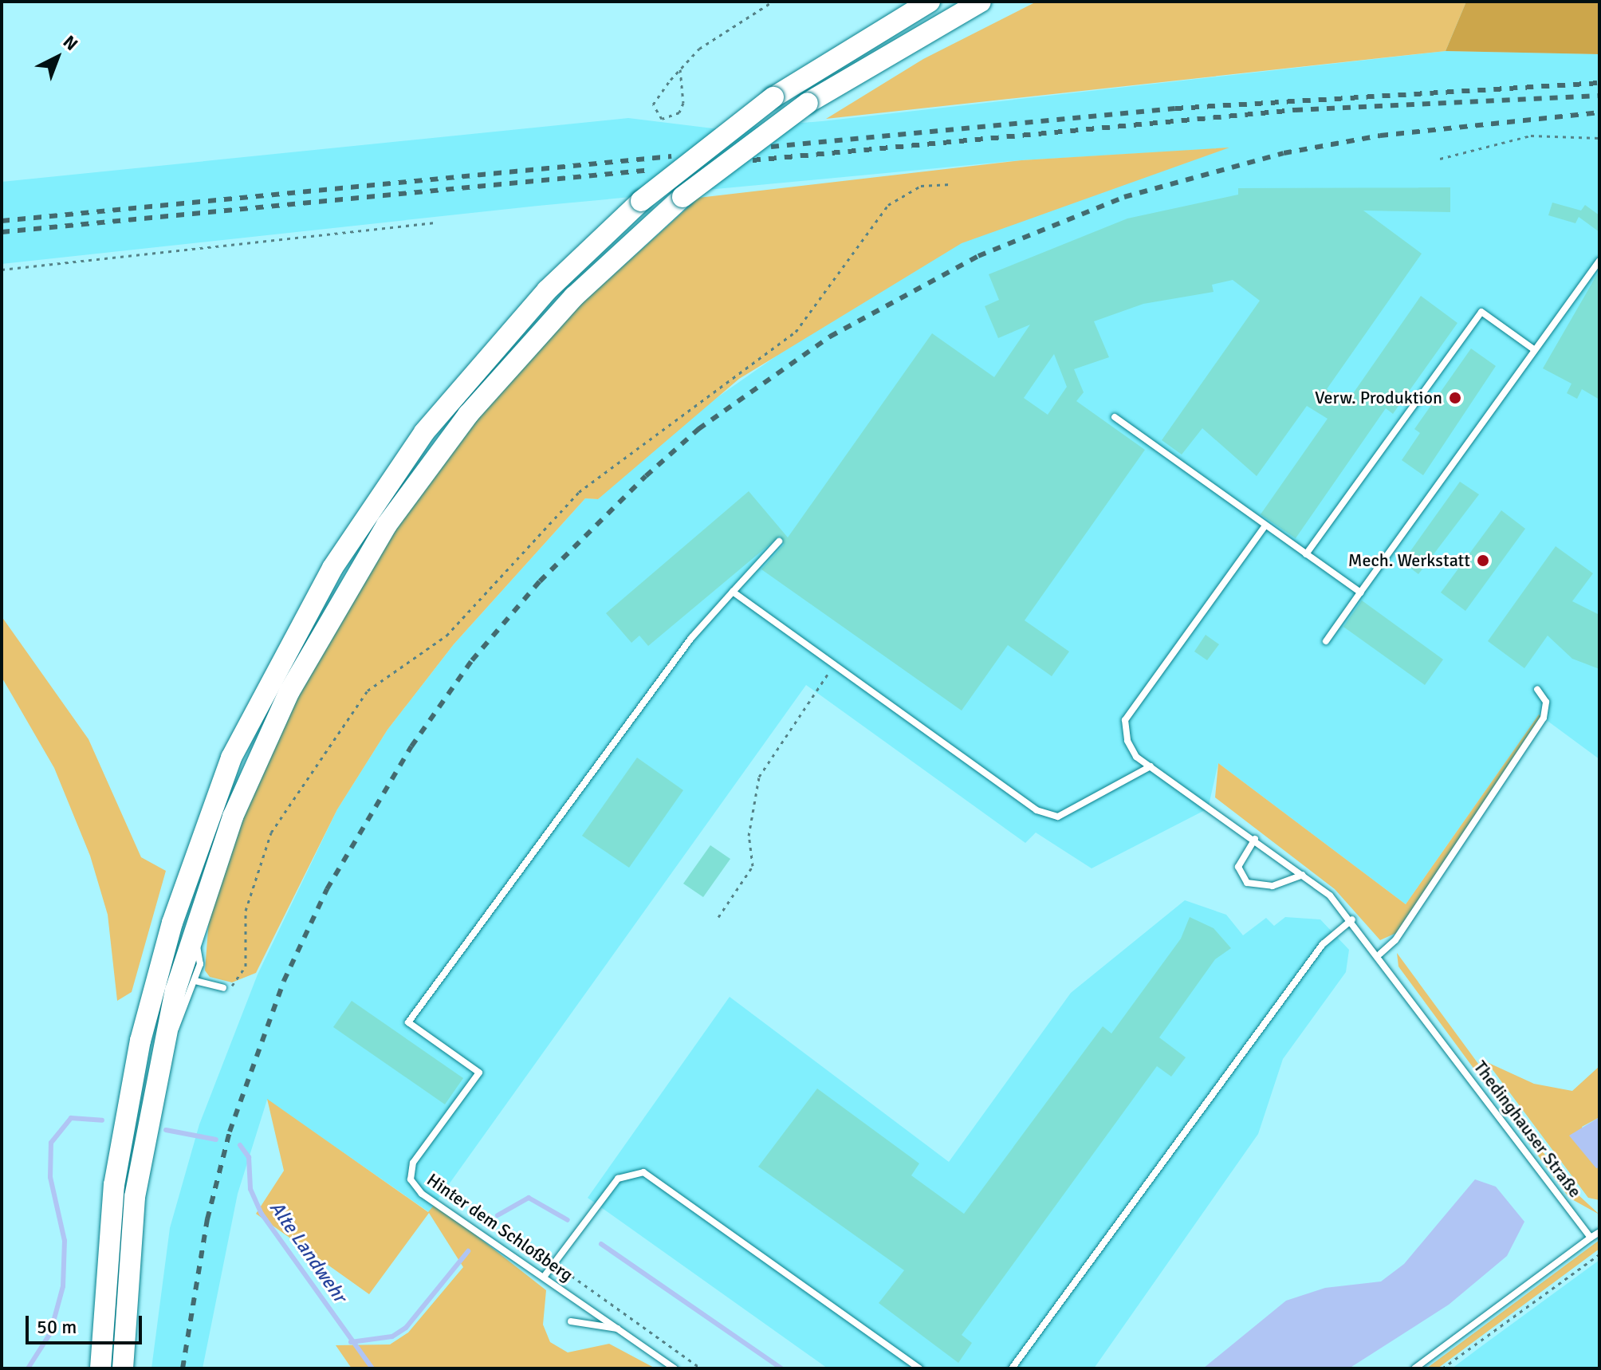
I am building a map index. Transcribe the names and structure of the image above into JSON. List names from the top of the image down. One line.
{"streets":{"lane":["Thedinghauser Straße","Hinter dem Schloßberg"]},"water":["Alte Landwehr"],"places":["Verw. Produktion","Mech. Werkstatt"],"scale_bar":"50 m","north":"top right"}
